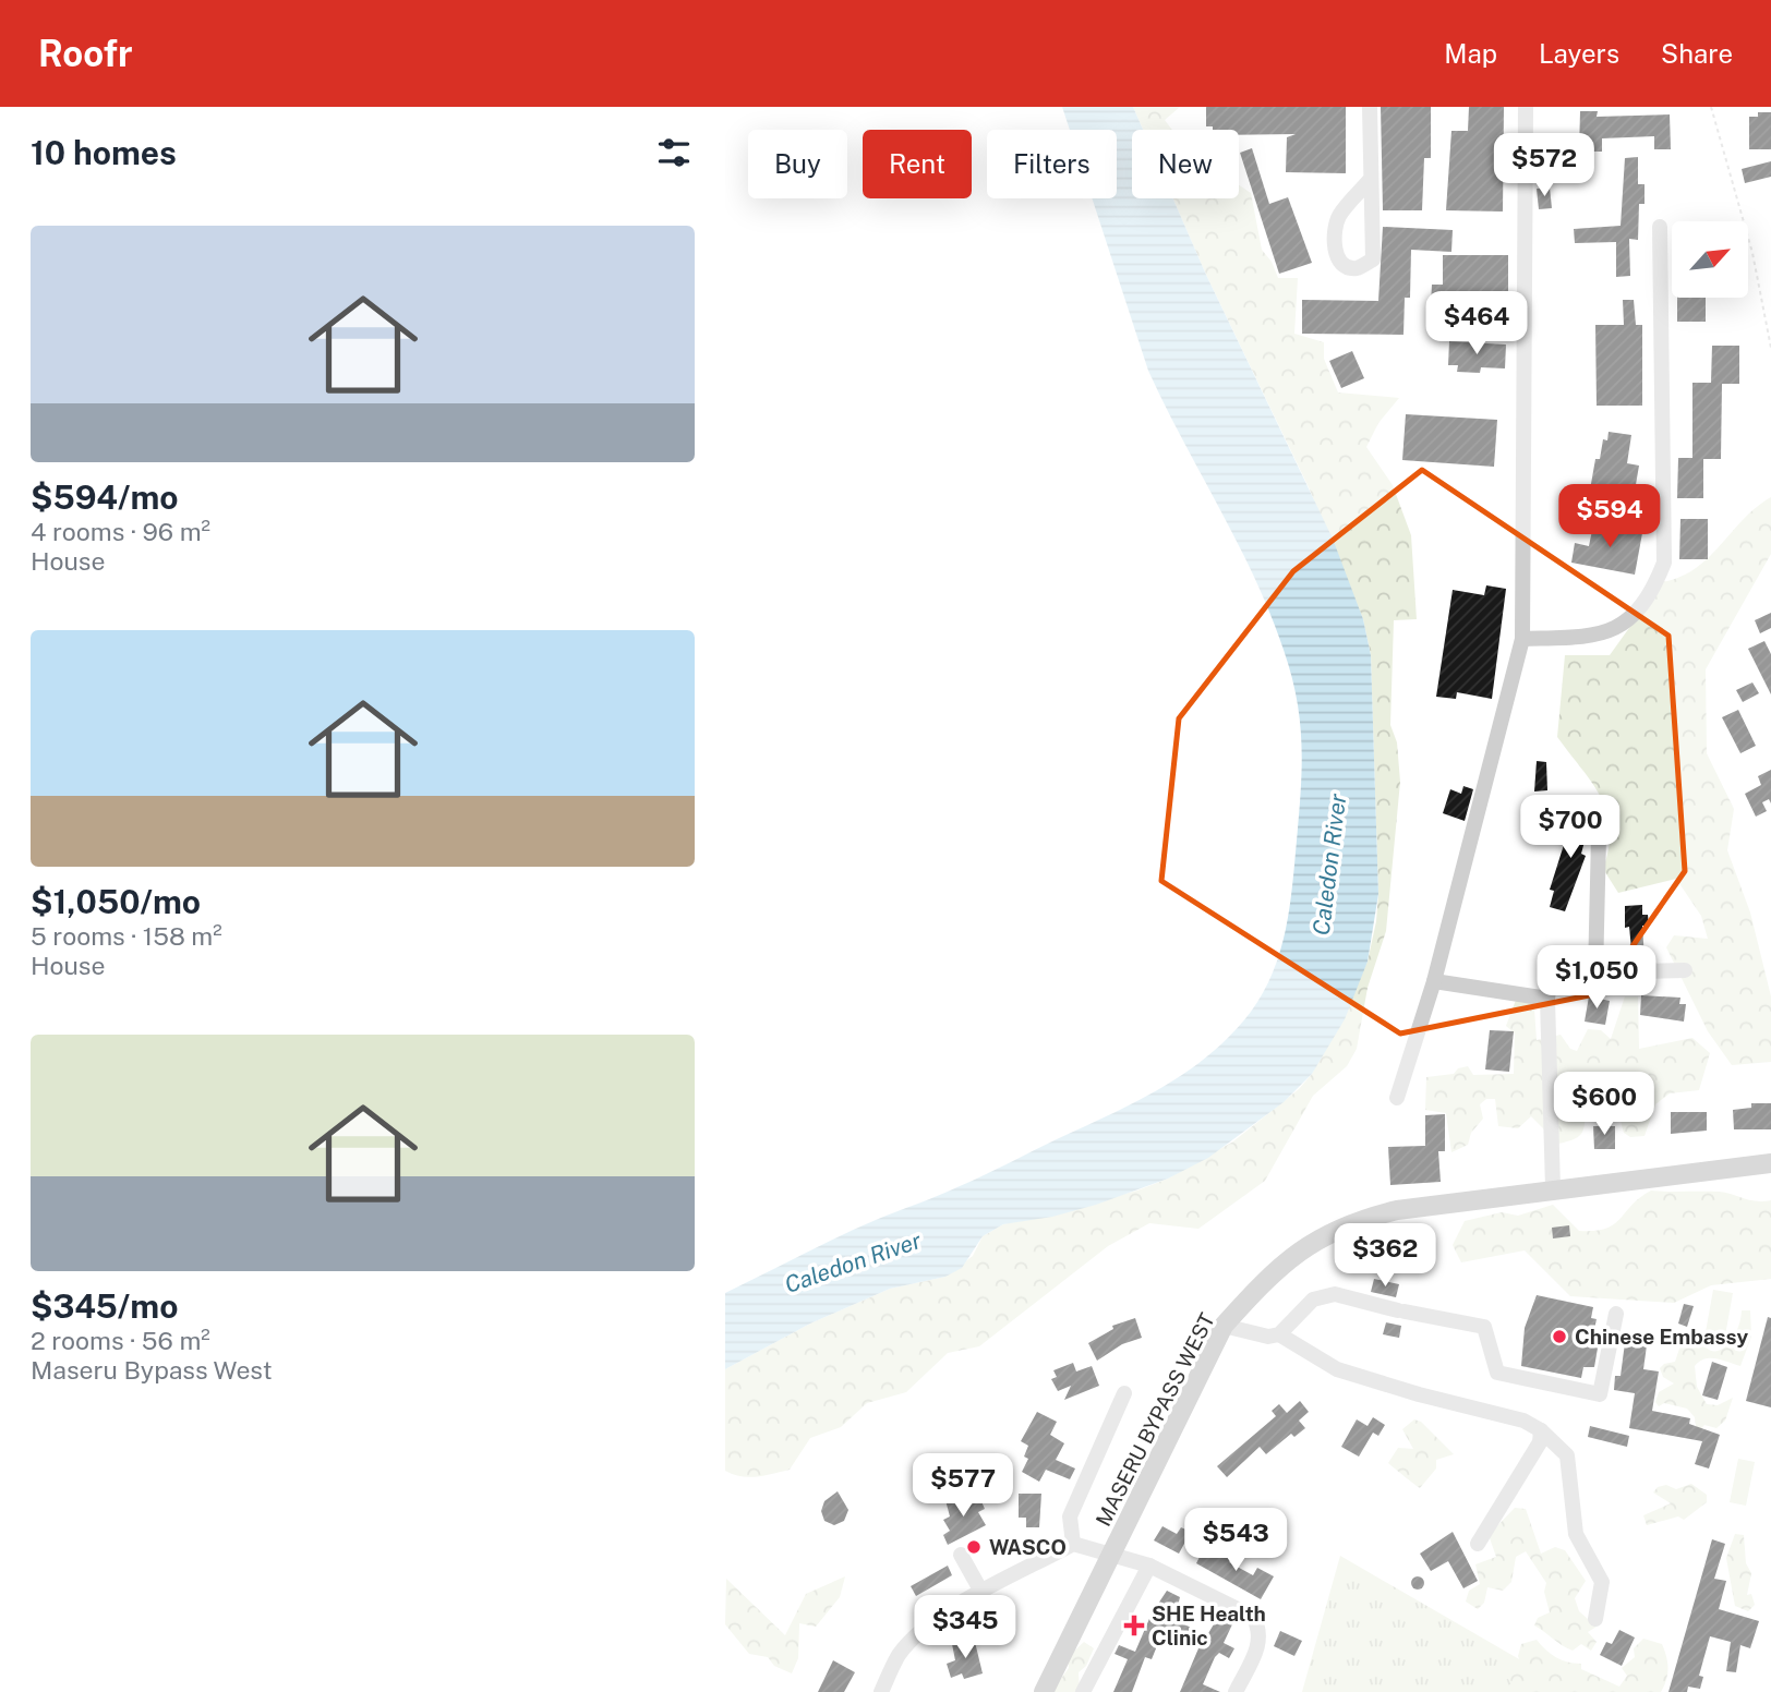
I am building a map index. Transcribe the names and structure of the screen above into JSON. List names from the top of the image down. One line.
{"streets":{"main road":["MASERU BYPASS WEST"]},"water":["Caledon River"],"places":{"other":["Chinese Embassy","WASCO"],"health":["SHE Health Clinic"]},"north":"top right","page":{"header":"Roofr","nav":["Map","Layers","Share"],"heading":"10 homes","chip":["Buy","Rent","Filters","New"],"price":["$572","$464","$594","$700","$1,050","$600","$362","$577","$543","$345"],"list":[{"name":"$594/mo","note":"4 rooms · 96 m² · House"},{"name":"$1,050/mo","note":"5 rooms · 158 m² · House"},{"name":"$345/mo","note":"2 rooms · 56 m² · Maseru Bypass West"}]}}
